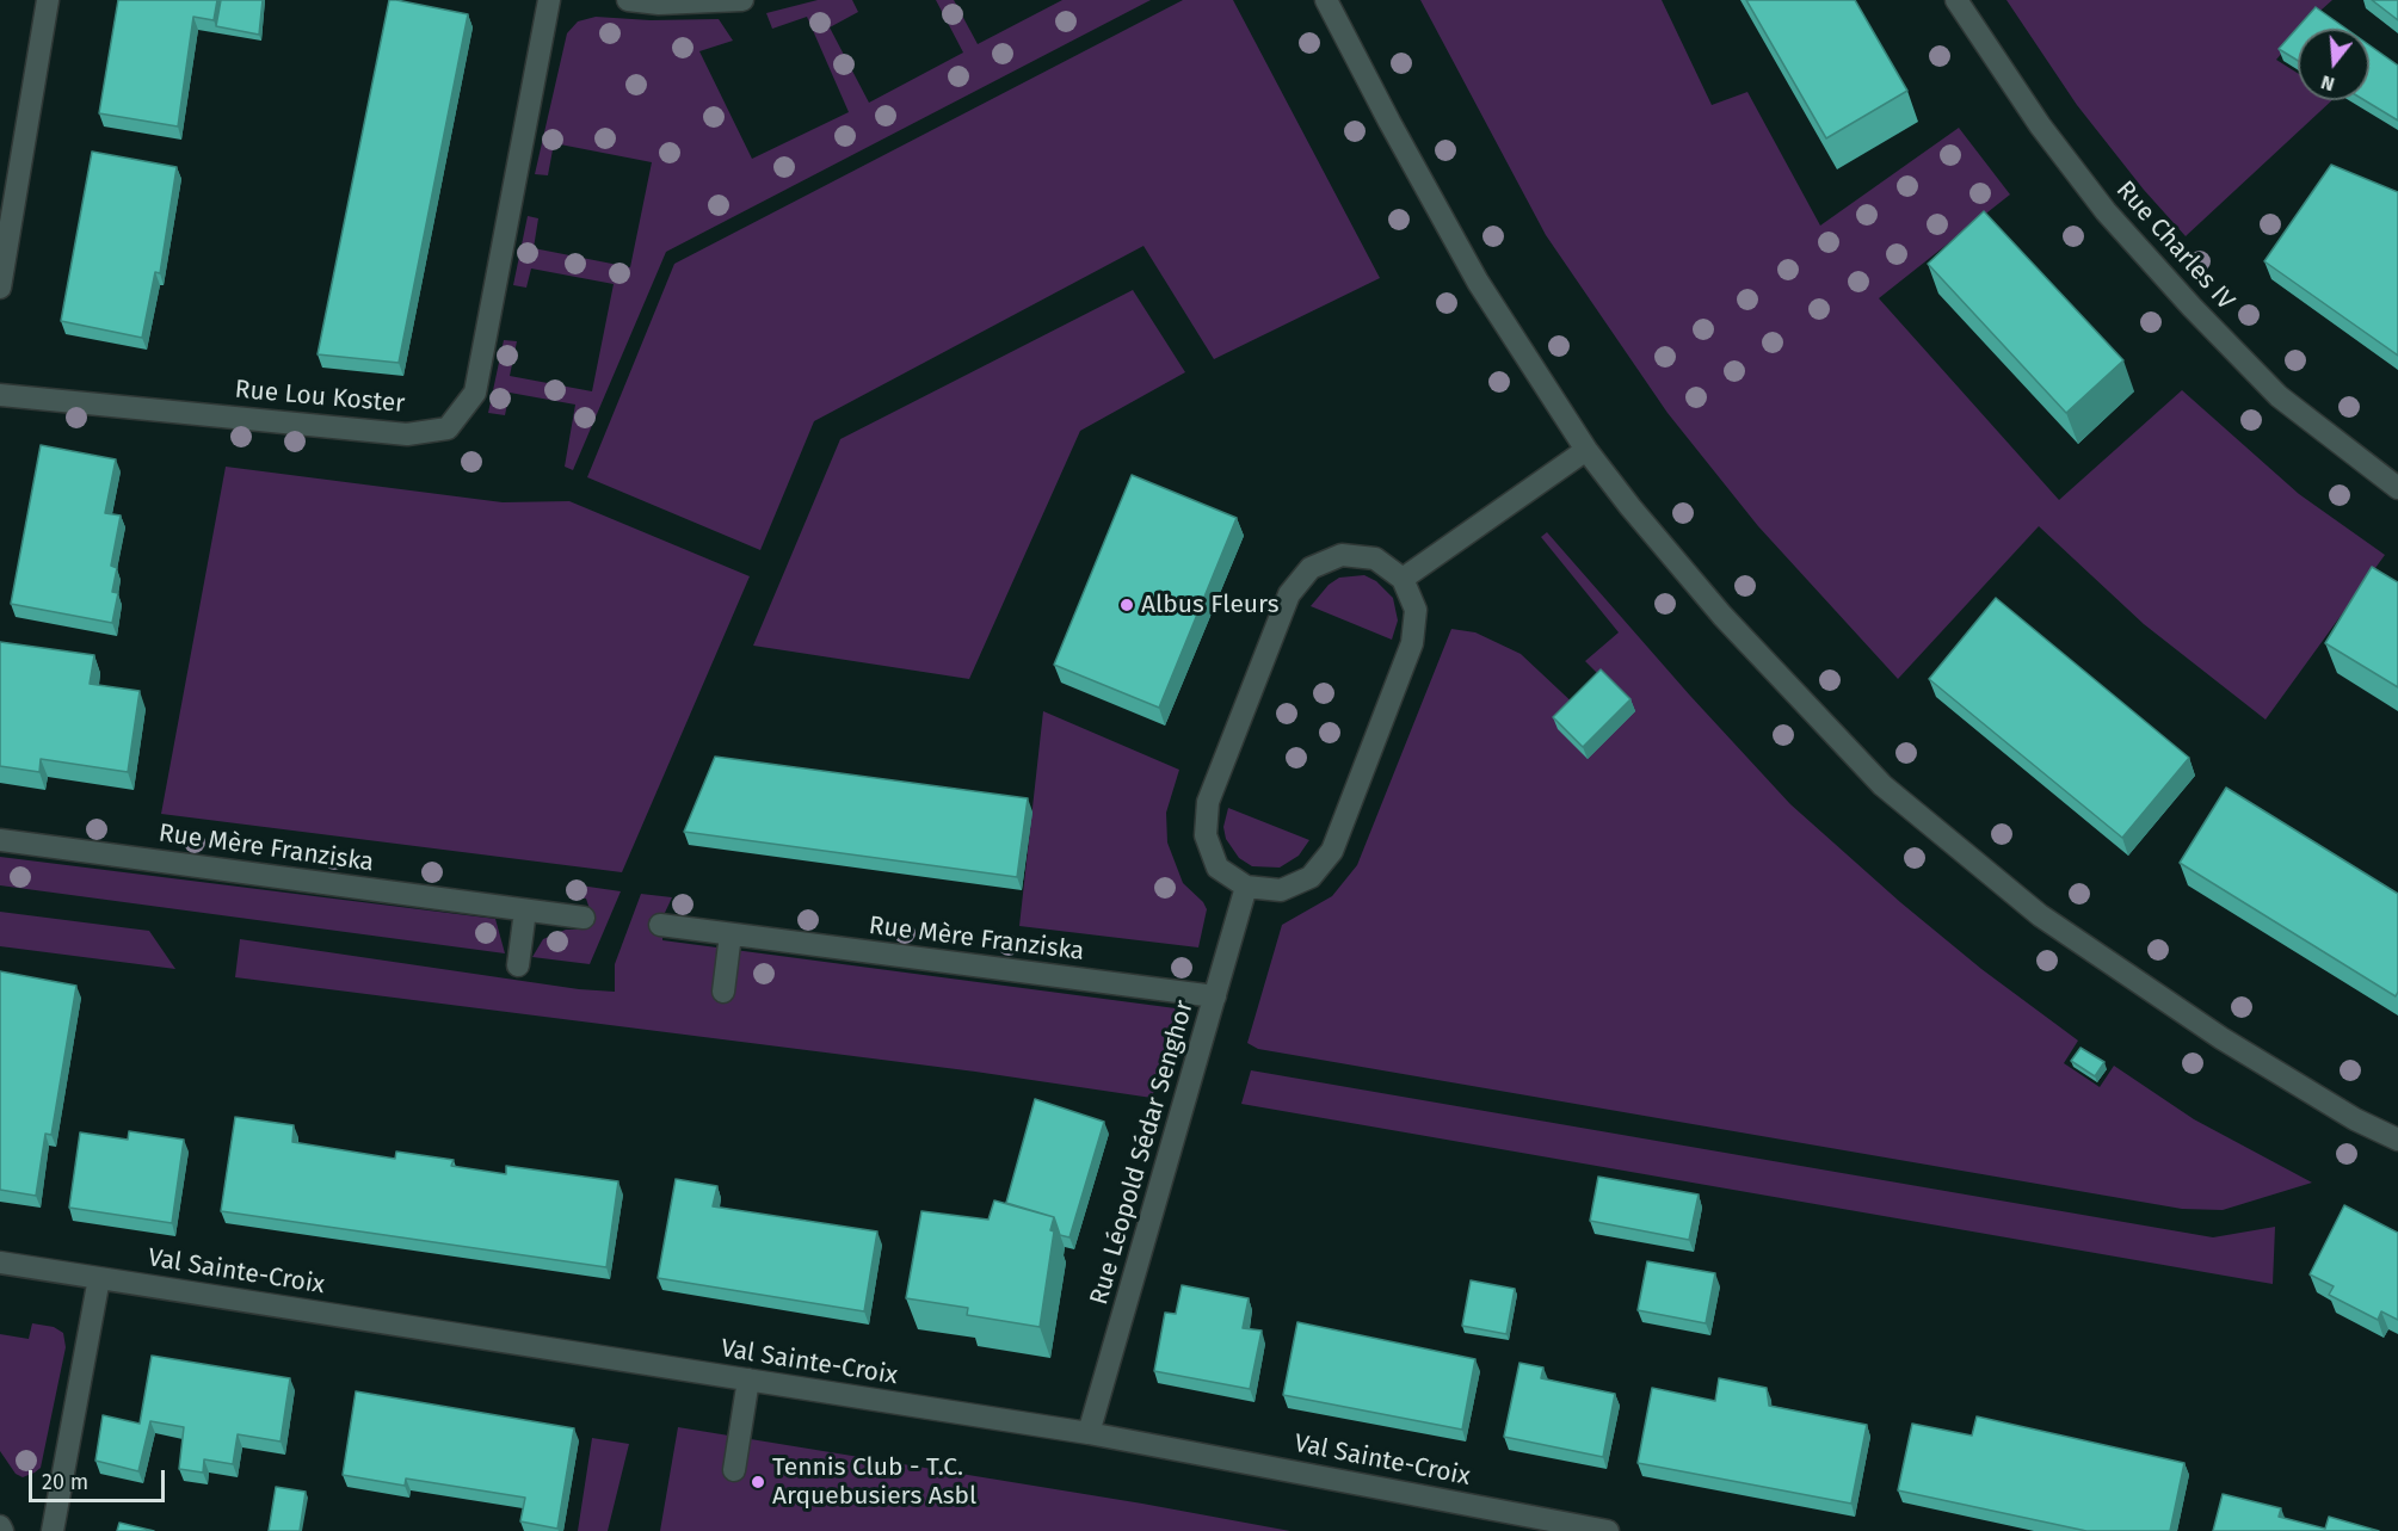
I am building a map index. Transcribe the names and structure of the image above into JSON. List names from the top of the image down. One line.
{"streets":{"street":["Rue Charles IV","Rue Lou Koster","Rue Mère Franziska","Rue Léopold Sédar Senghor","Val Sainte-Croix"]},"crossings":[["Rue Mère Franziska","Rue Léopold Sédar Senghor"],["Rue Léopold Sédar Senghor","Val Sainte-Croix"]],"places":["Albus Fleurs","Tennis Club - T.C. Arquebusiers Asbl"],"scale_bar":"20 m","north":"bottom"}
